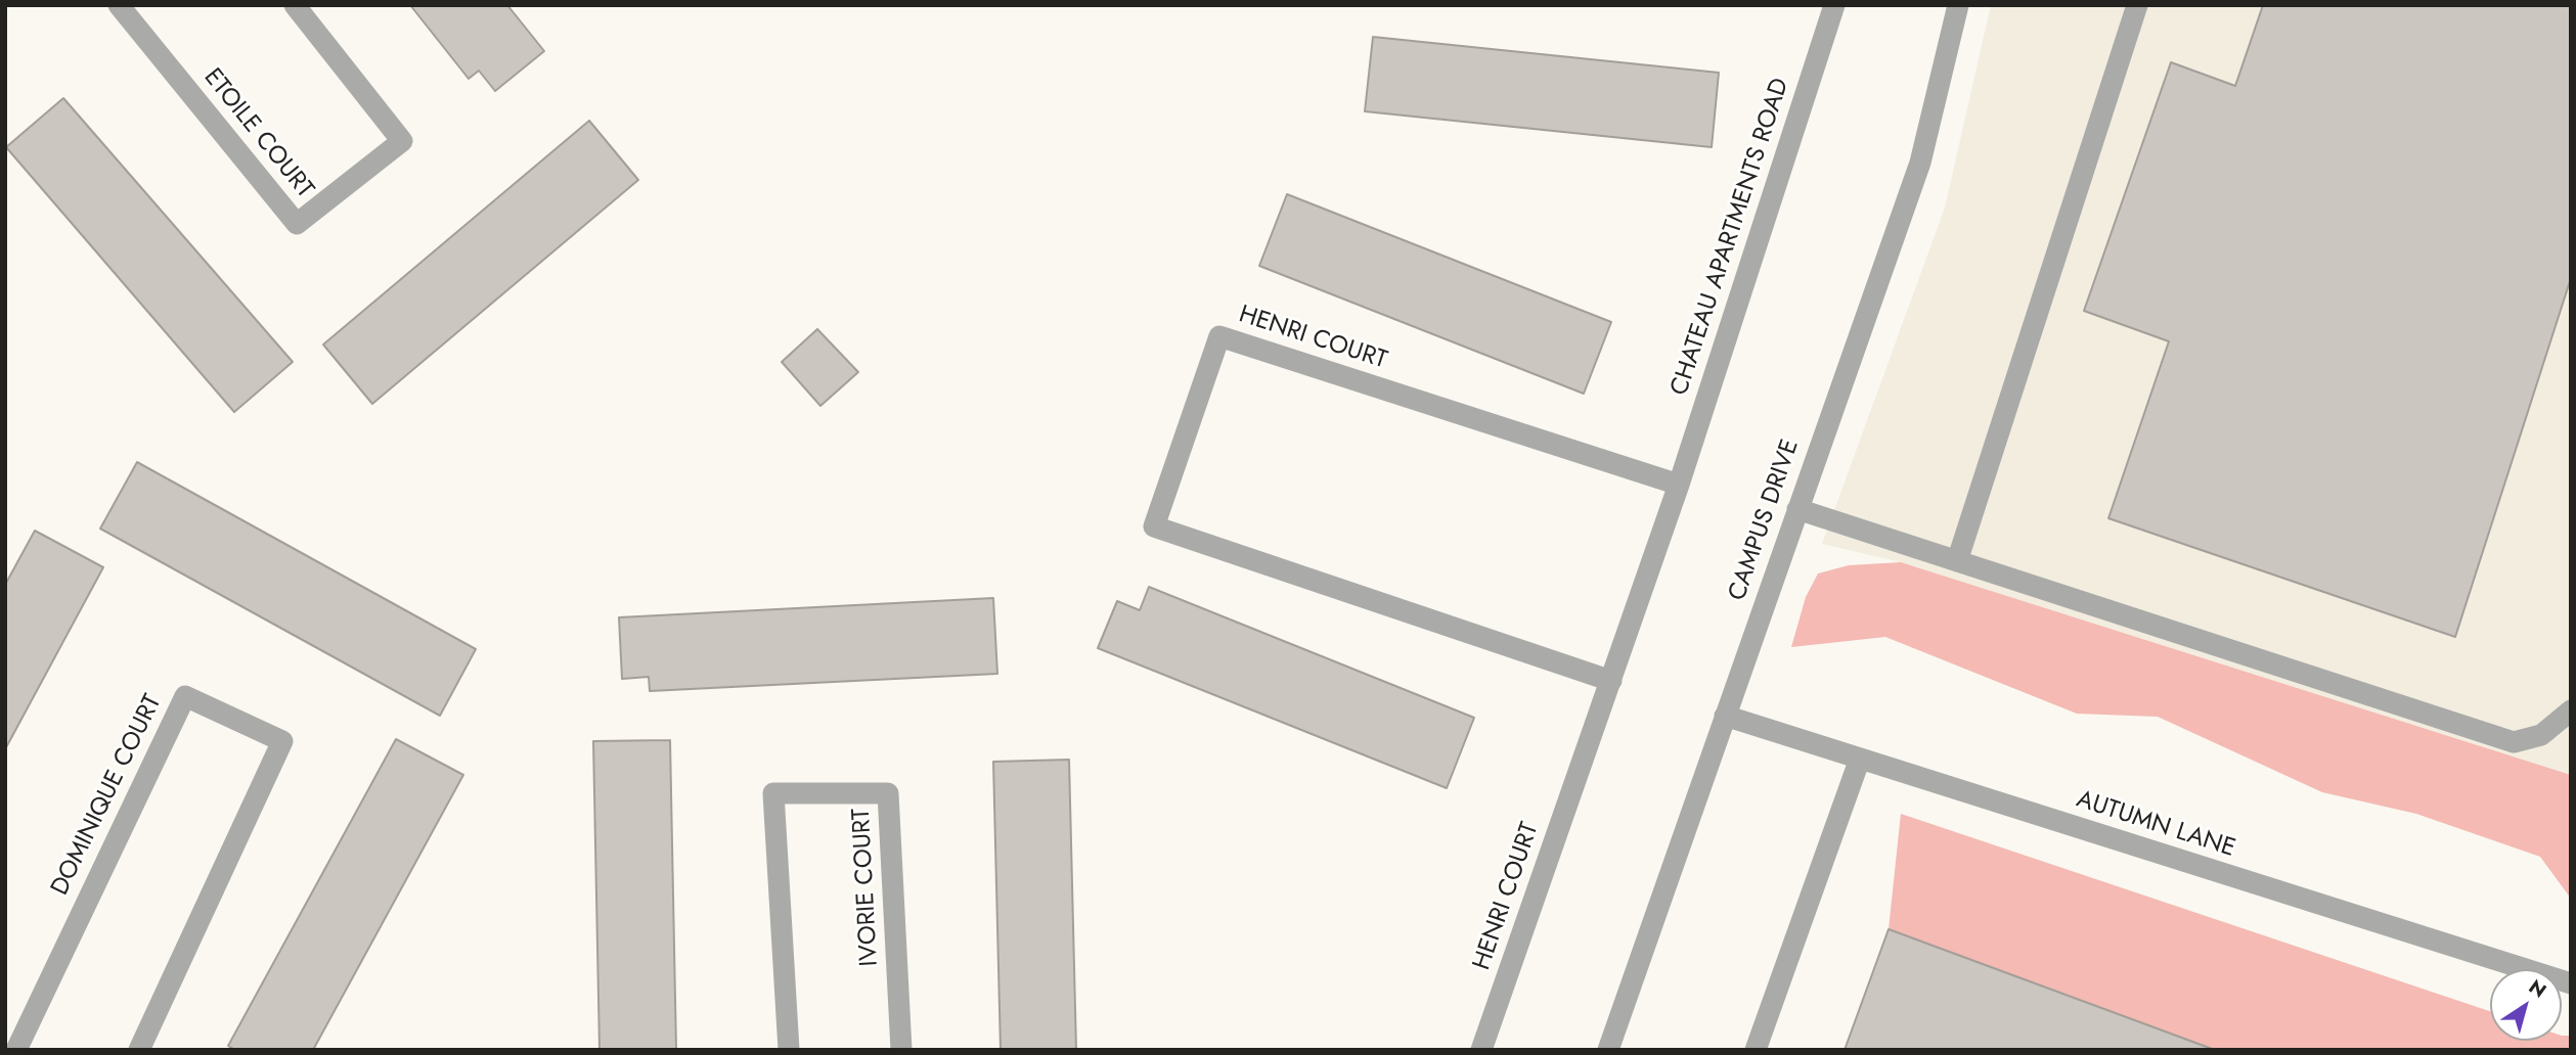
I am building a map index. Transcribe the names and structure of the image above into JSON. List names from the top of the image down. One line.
{"streets":{"street":["ETOILE COURT","CHATEAU APARTMENTS ROAD","HENRI COURT","CAMPUS DRIVE","DOMINIQUE COURT","AUTUMN LANE","IVORIE COURT"]},"crossings":[["CHATEAU APARTMENTS ROAD","HENRI COURT"],["CAMPUS DRIVE","AUTUMN LANE"]],"north":"top right"}
